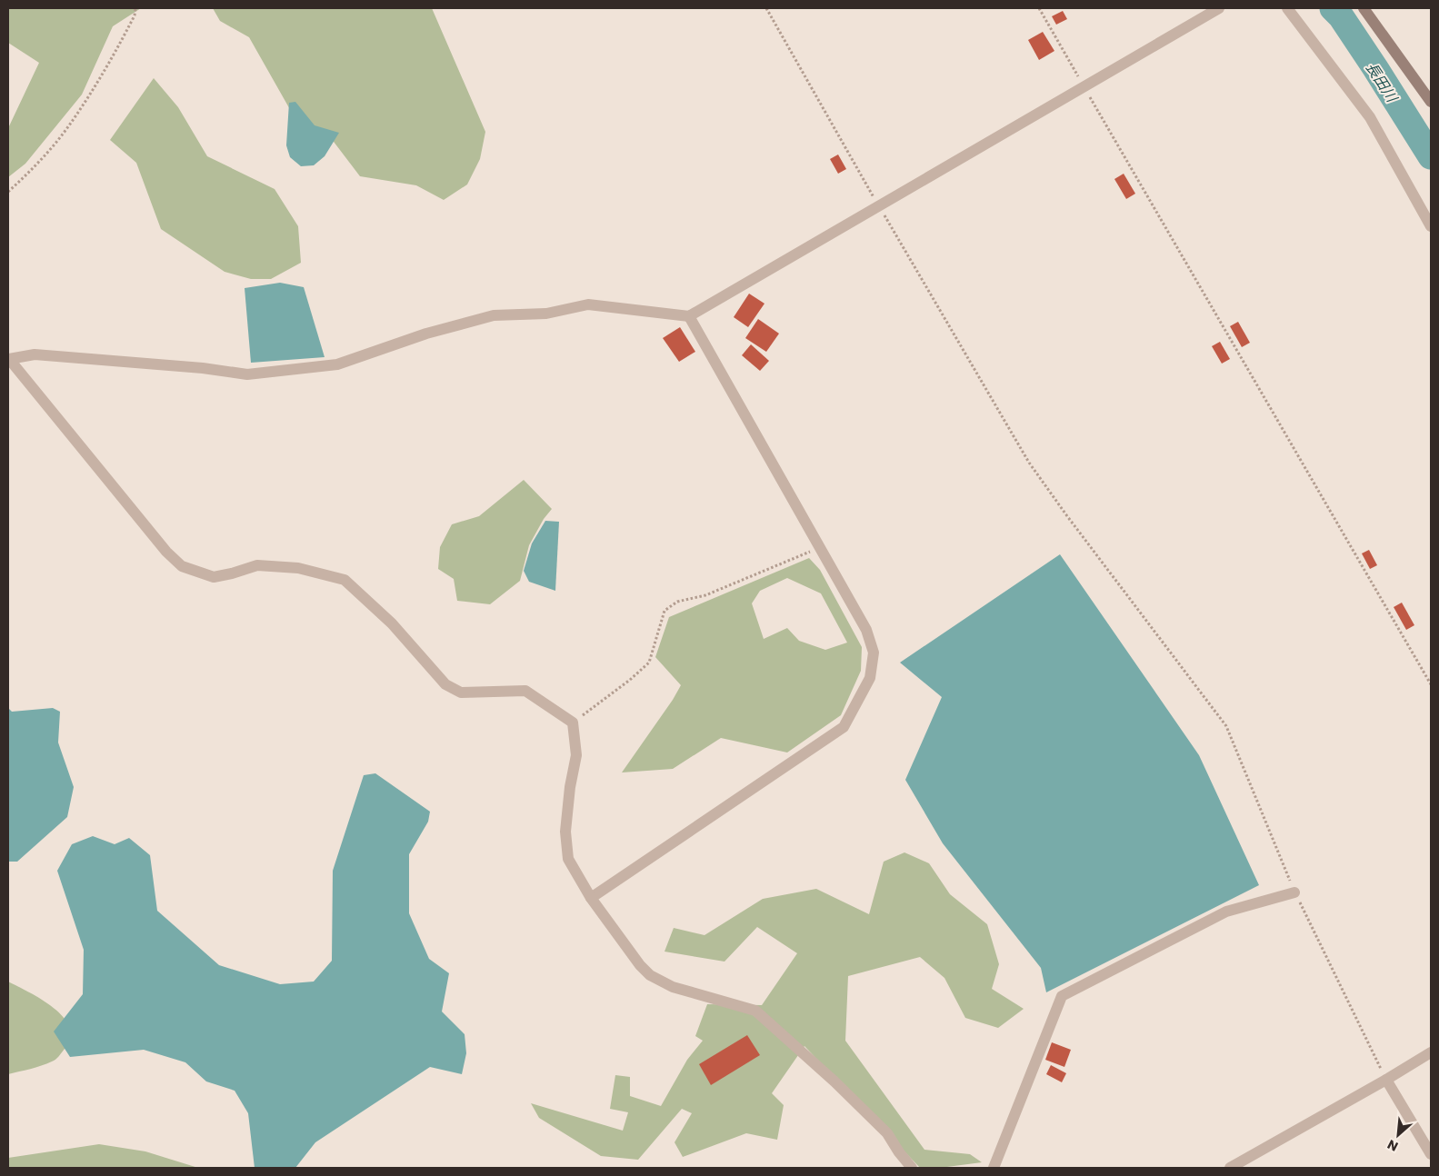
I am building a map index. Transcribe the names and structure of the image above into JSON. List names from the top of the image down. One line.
{"water":["長田川"],"north":"bottom left"}
